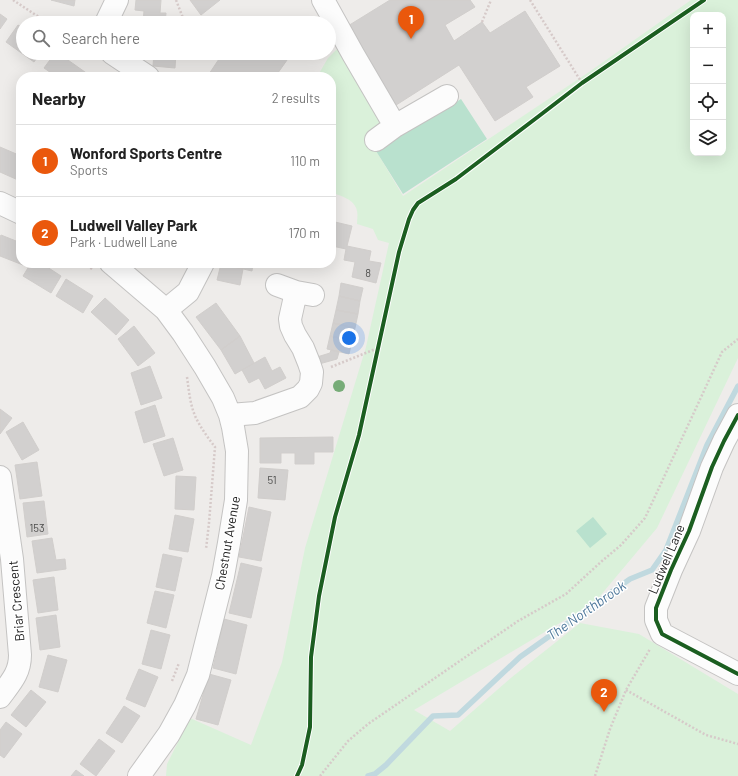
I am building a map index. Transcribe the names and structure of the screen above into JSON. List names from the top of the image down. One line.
{"streets":{"street":["Chestnut Avenue","Ludwell Lane","Briar Crescent"]},"water":["The Northbrook"],"house_numbers":["8","51","153"],"page":{"pins":["1","2"],"map_buttons":["+","−"],"search":"Search here","heading":["Nearby","2 results"],"list":[{"mark":"1","name":"Wonford Sports Centre","note":"Sports","value":"110 m"},{"mark":"2","name":"Ludwell Valley Park","note":"Park · Ludwell Lane","value":"170 m"}]}}
